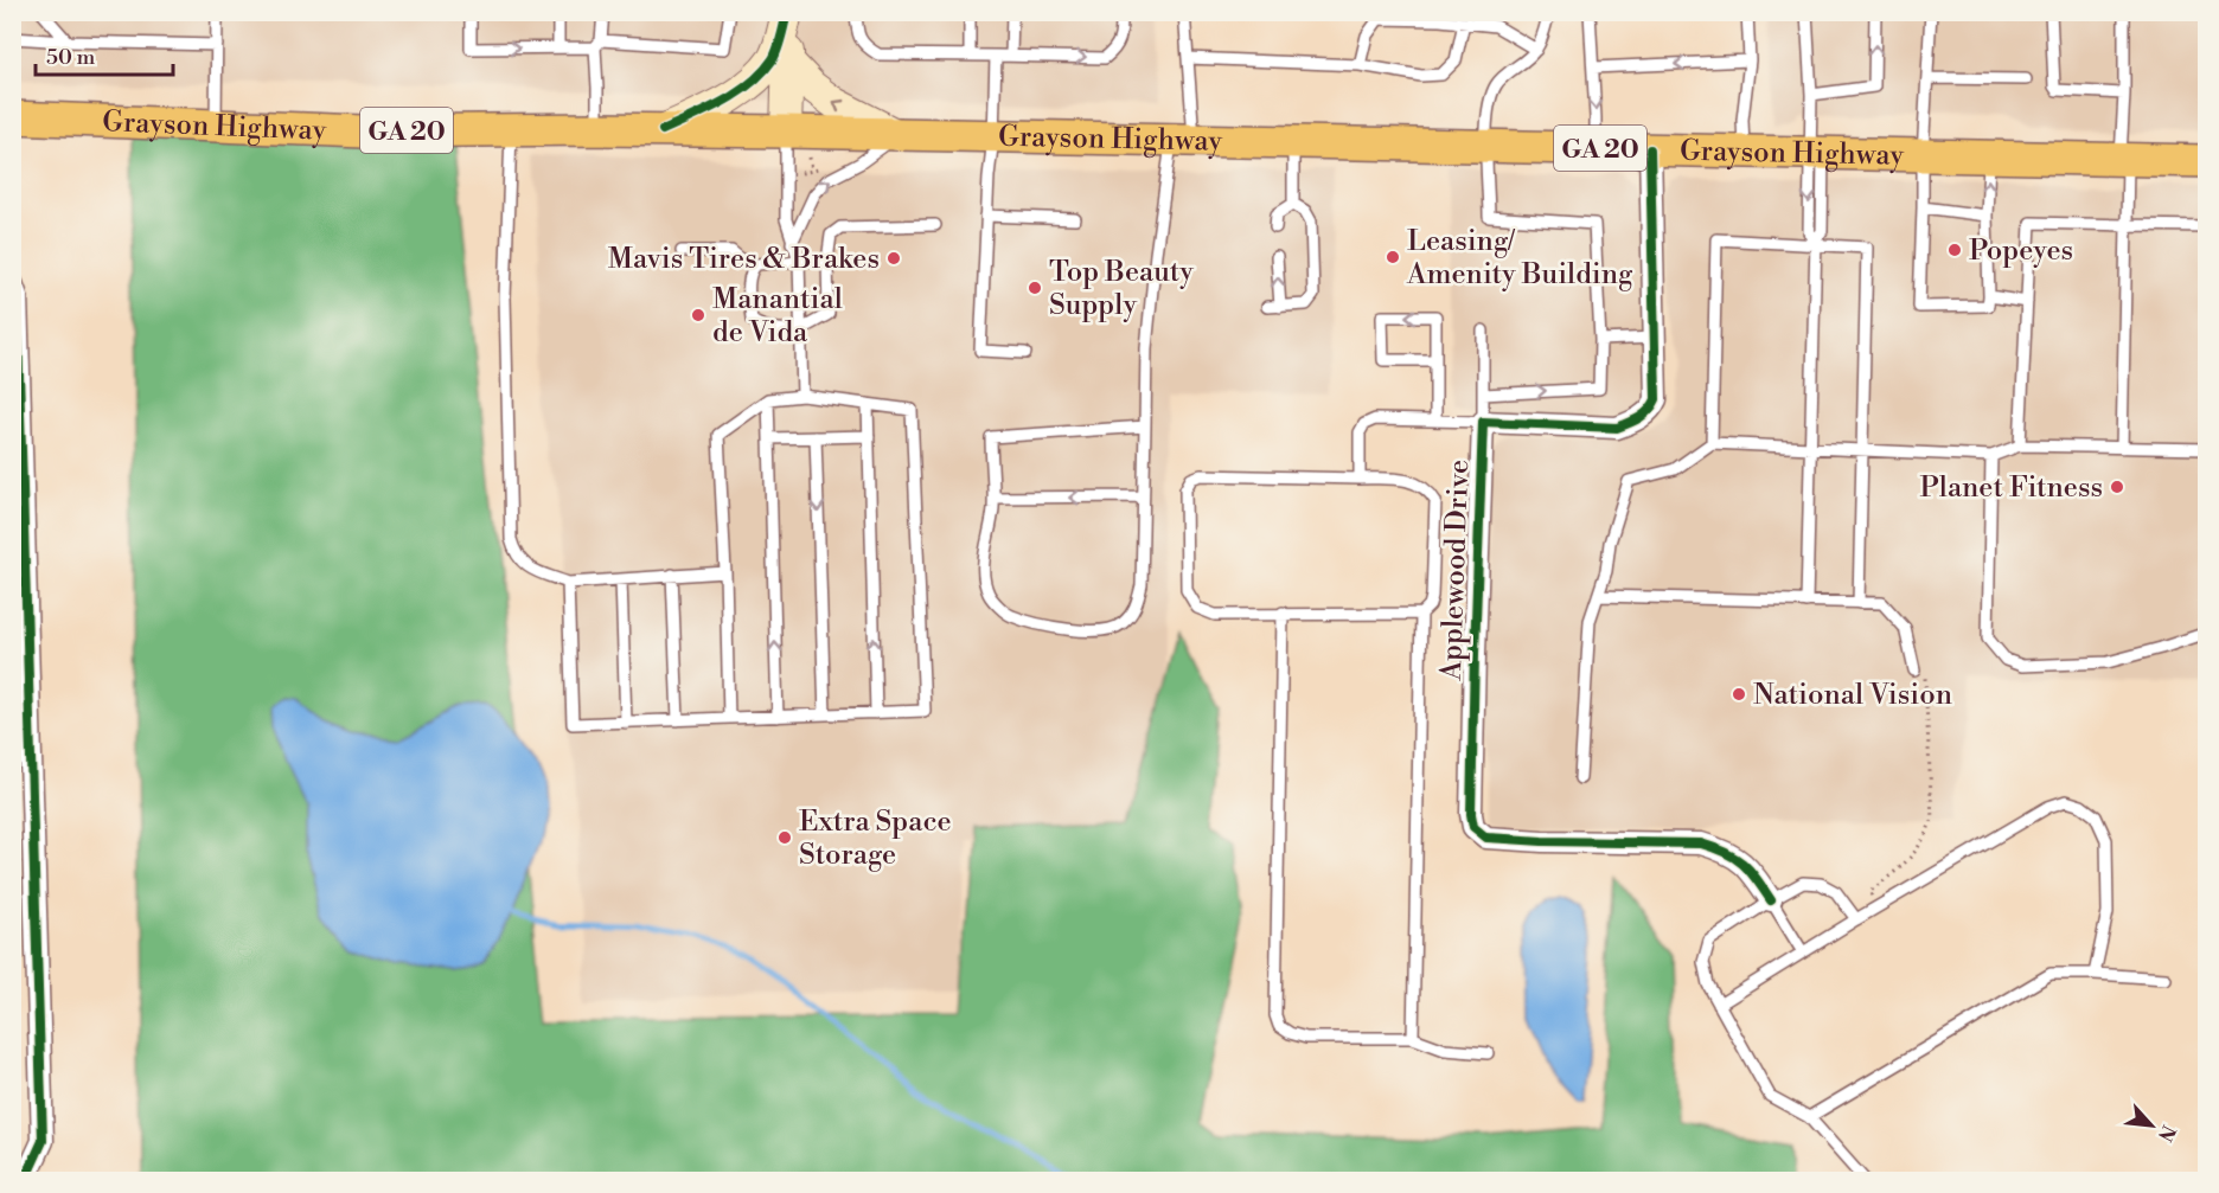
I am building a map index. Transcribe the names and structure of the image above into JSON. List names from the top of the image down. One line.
{"streets":{"main road":["Grayson Highway","GA 20"],"street":["Applewood Drive"]},"crossings":[["Grayson Highway","Applewood Drive"]],"places":["Popeyes","Leasing/ Amenity Building","Mavis Tires & Brakes","Top Beauty Supply","Manantial de Vida","Planet Fitness","National Vision","Extra Space Storage"],"scale_bar":"50 m","north":"bottom right"}
